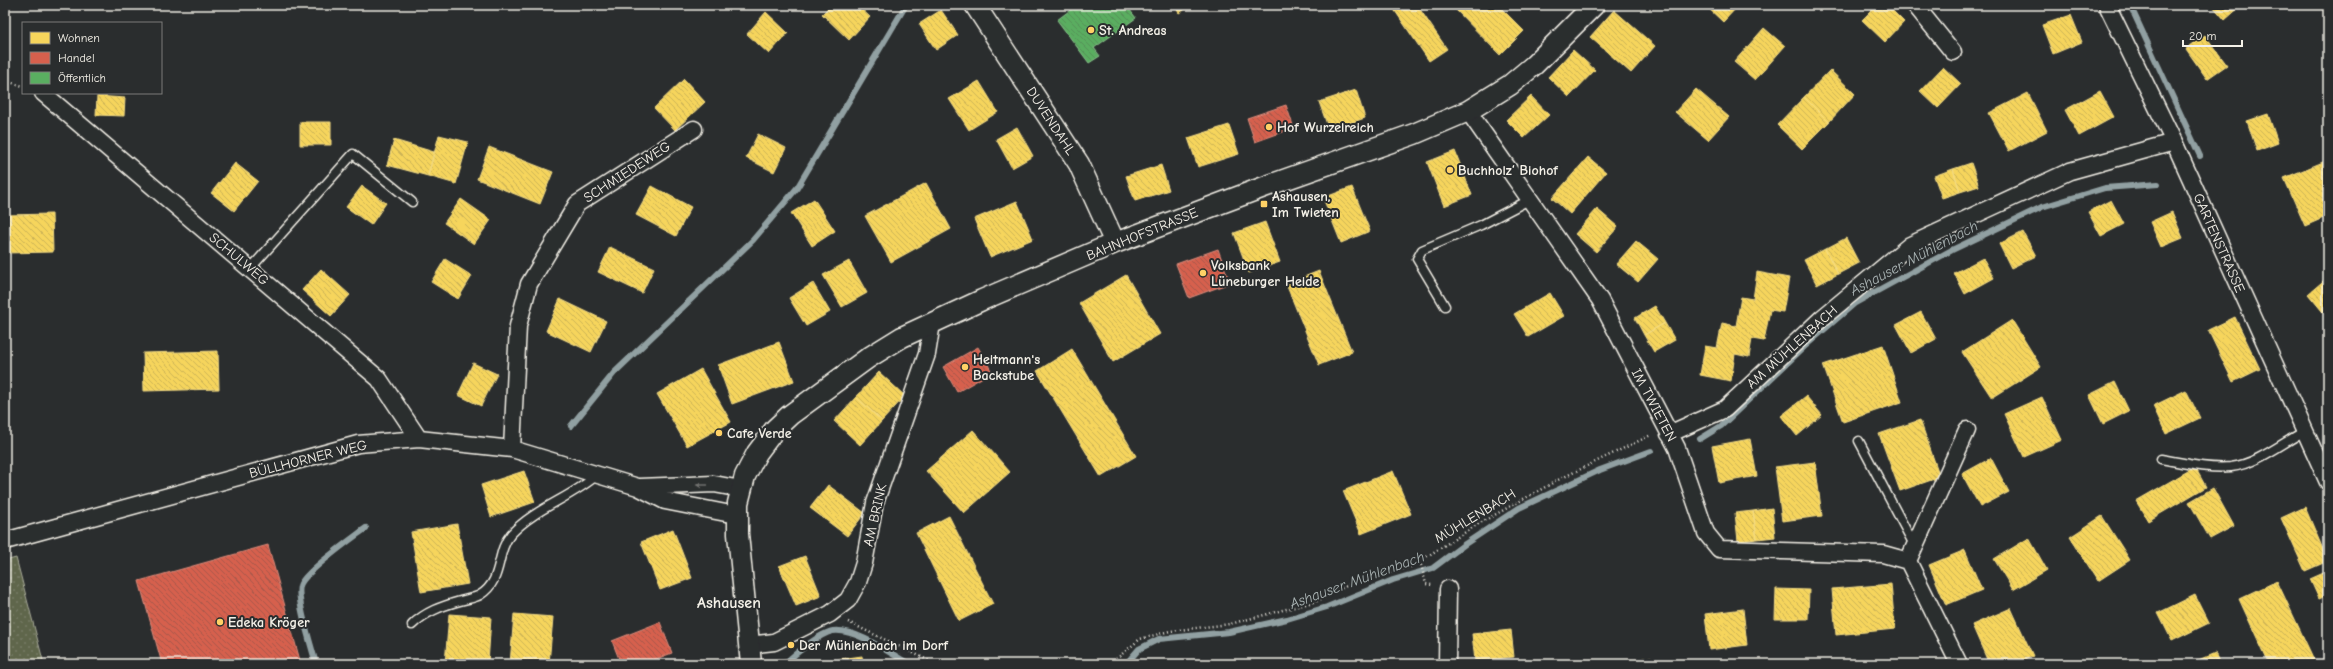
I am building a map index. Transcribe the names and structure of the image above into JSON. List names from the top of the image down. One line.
{"streets":{"street":["DUVENDAHL","SCHMIEDEWEG","BAHNHOFSTRASSE","GARTENSTRASSE","SCHULWEG","AM MÜHLENBACH","IM TWIETEN","BÜLLHORNER WEG","AM BRINK"],"path":["MÜHLENBACH"]},"crossings":[["DUVENDAHL","BAHNHOFSTRASSE"],["SCHMIEDEWEG","BÜLLHORNER WEG"],["BAHNHOFSTRASSE","IM TWIETEN"],["BAHNHOFSTRASSE","BÜLLHORNER WEG"],["BAHNHOFSTRASSE","AM BRINK"],["GARTENSTRASSE","AM MÜHLENBACH"],["SCHULWEG","BÜLLHORNER WEG"],["AM MÜHLENBACH","IM TWIETEN"],["AM MÜHLENBACH","MÜHLENBACH"],["IM TWIETEN","MÜHLENBACH"]],"districts":["Ashausen"],"water":["Ashauser Mühlenbach"],"places":{"other":["St. Andreas","Hof Wurzelreich","Buchholz‘ Biohof","Volksbank Lüneburger Heide","Heitmann's Backstube","Cafe Verde","Edeka Kröger","Der Mühlenbach im Dorf"],"transit":["Ashausen, Im Twieten"]},"legend":["Wohnen","Handel","Öffentlich"],"scale_bar":"20 m"}
